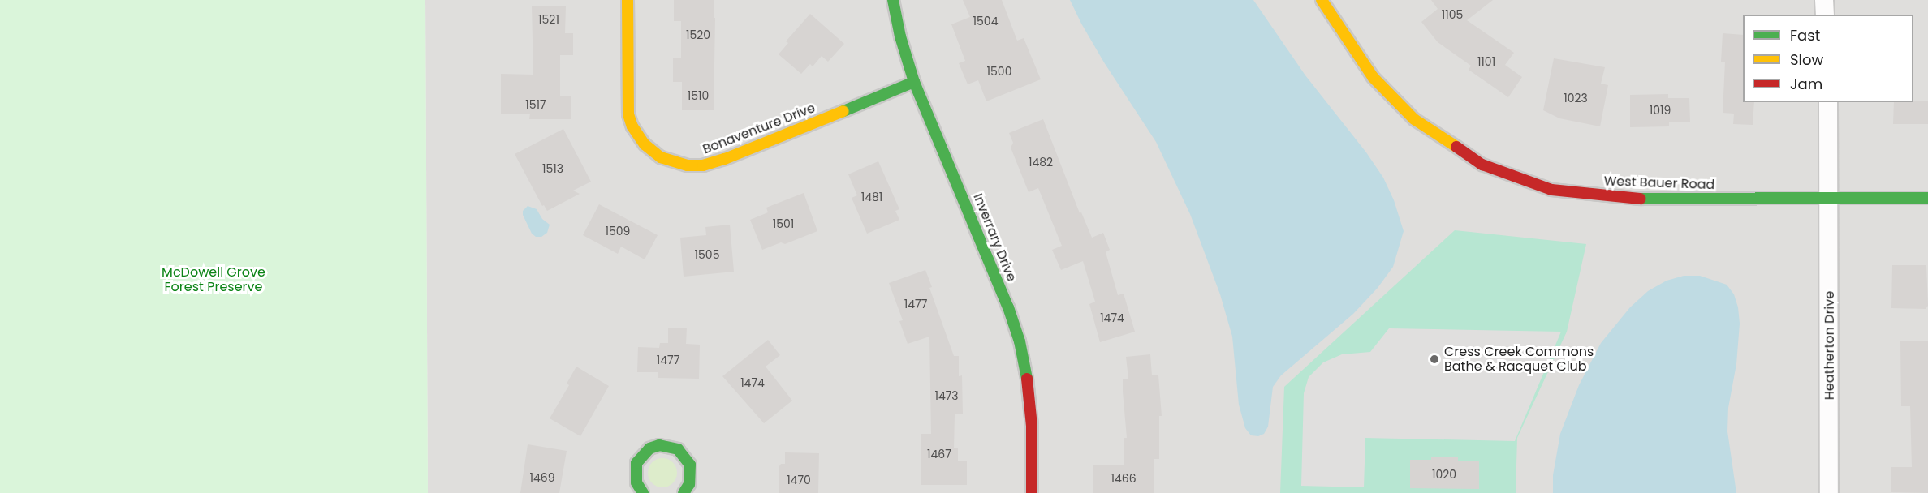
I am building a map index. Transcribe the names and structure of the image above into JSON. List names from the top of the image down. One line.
{"streets":{"street":["Bonaventure Drive","West Bauer Road","Inverrary Drive","Heatherton Drive"]},"crossings":[["Bonaventure Drive","Inverrary Drive"],["West Bauer Road","Heatherton Drive"]],"parks":["McDowell Grove Forest Preserve"],"places":["Cress Creek Commons Bathe & Racquet Club"],"house_numbers":["1105","1521","1504","1520","1101","1500","1510","1023","1517","1019","1482","1513","1481","1501","1509","1505","1477","1474","1477","1474","1473","1467","1020","1469","1466","1470"],"legend":["Fast","Slow","Jam"]}
